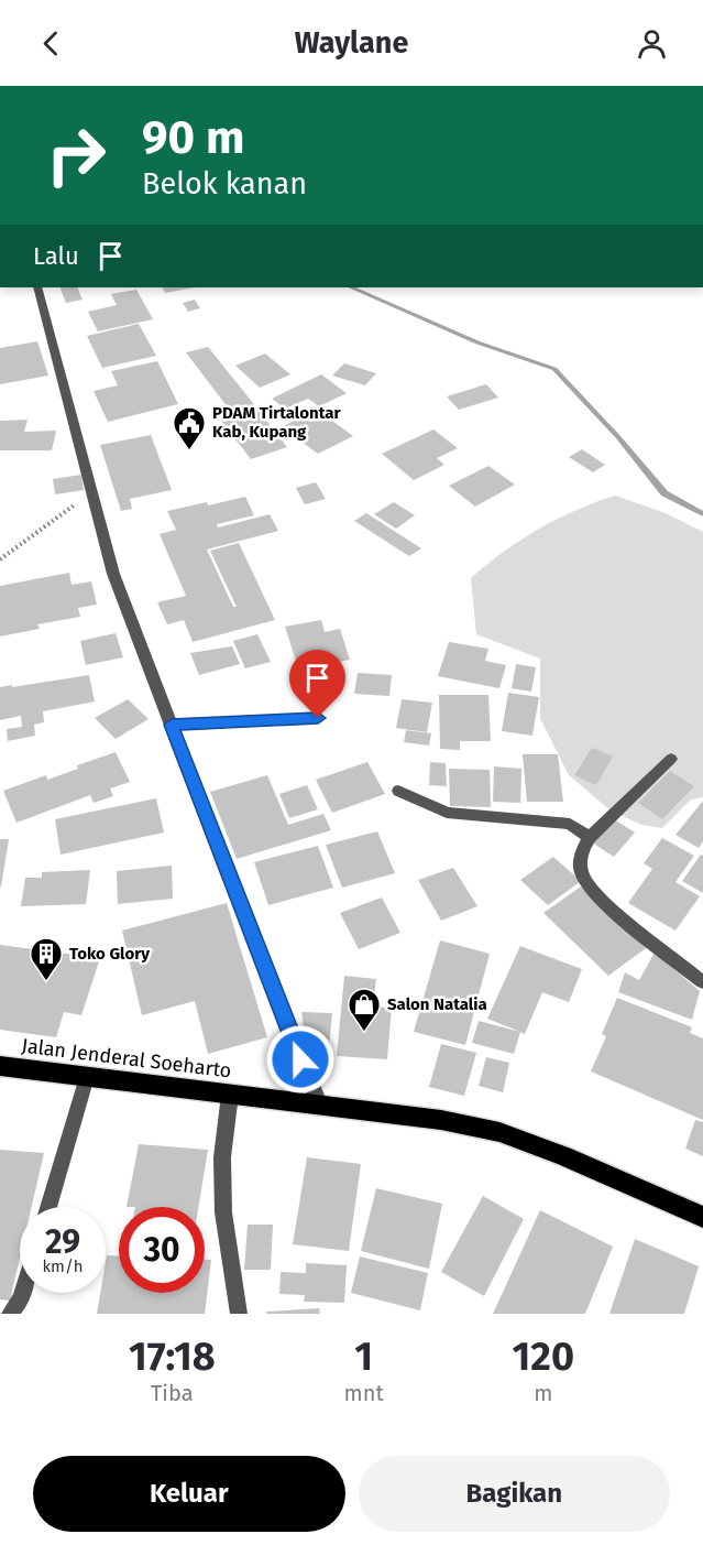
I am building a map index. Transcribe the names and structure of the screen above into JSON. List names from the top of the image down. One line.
{"streets":{"main road":["Jalan Jenderal Soeharto"]},"places":{"public building":["PDAM Tirtalontar Kab, Kupang"],"building":["Toko Glory"],"shop":["Salon Natalia"]},"page":{"header":"Waylane","turn":["90 m","Belok kanan"],"then":"Lalu","speed":"29 km/h","limit":"30","eta":["17:18","Tiba","1","mnt","120","m"],"buttons":["Keluar","Bagikan"]}}
